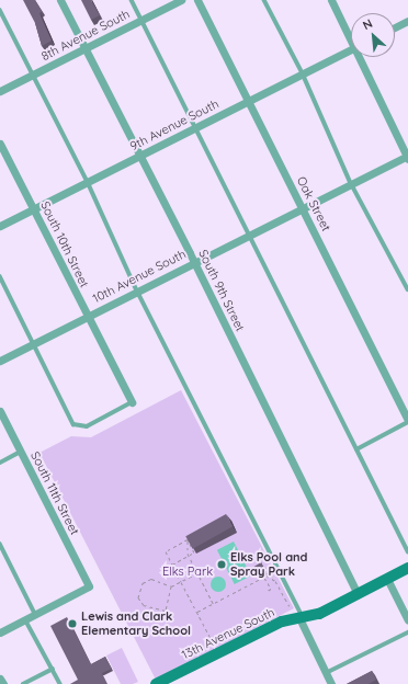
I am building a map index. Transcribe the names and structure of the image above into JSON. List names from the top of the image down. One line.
{"streets":{"street":["8th Avenue South","9th Avenue South","Oak Street","South 10th Street","10th Avenue South","South 9th Street","South 11th Street","13th Avenue South"]},"crossings":[["8th Avenue South","South 9th Street"],["9th Avenue South","Oak Street"],["9th Avenue South","South 10th Street"],["9th Avenue South","South 9th Street"],["Oak Street","10th Avenue South"],["South 10th Street","10th Avenue South"],["10th Avenue South","South 9th Street"],["South 9th Street","13th Avenue South"]],"parks":["Elks Park"],"places":["Elks Pool and Spray Park","Lewis and Clark Elementary School"],"north":"top left"}
